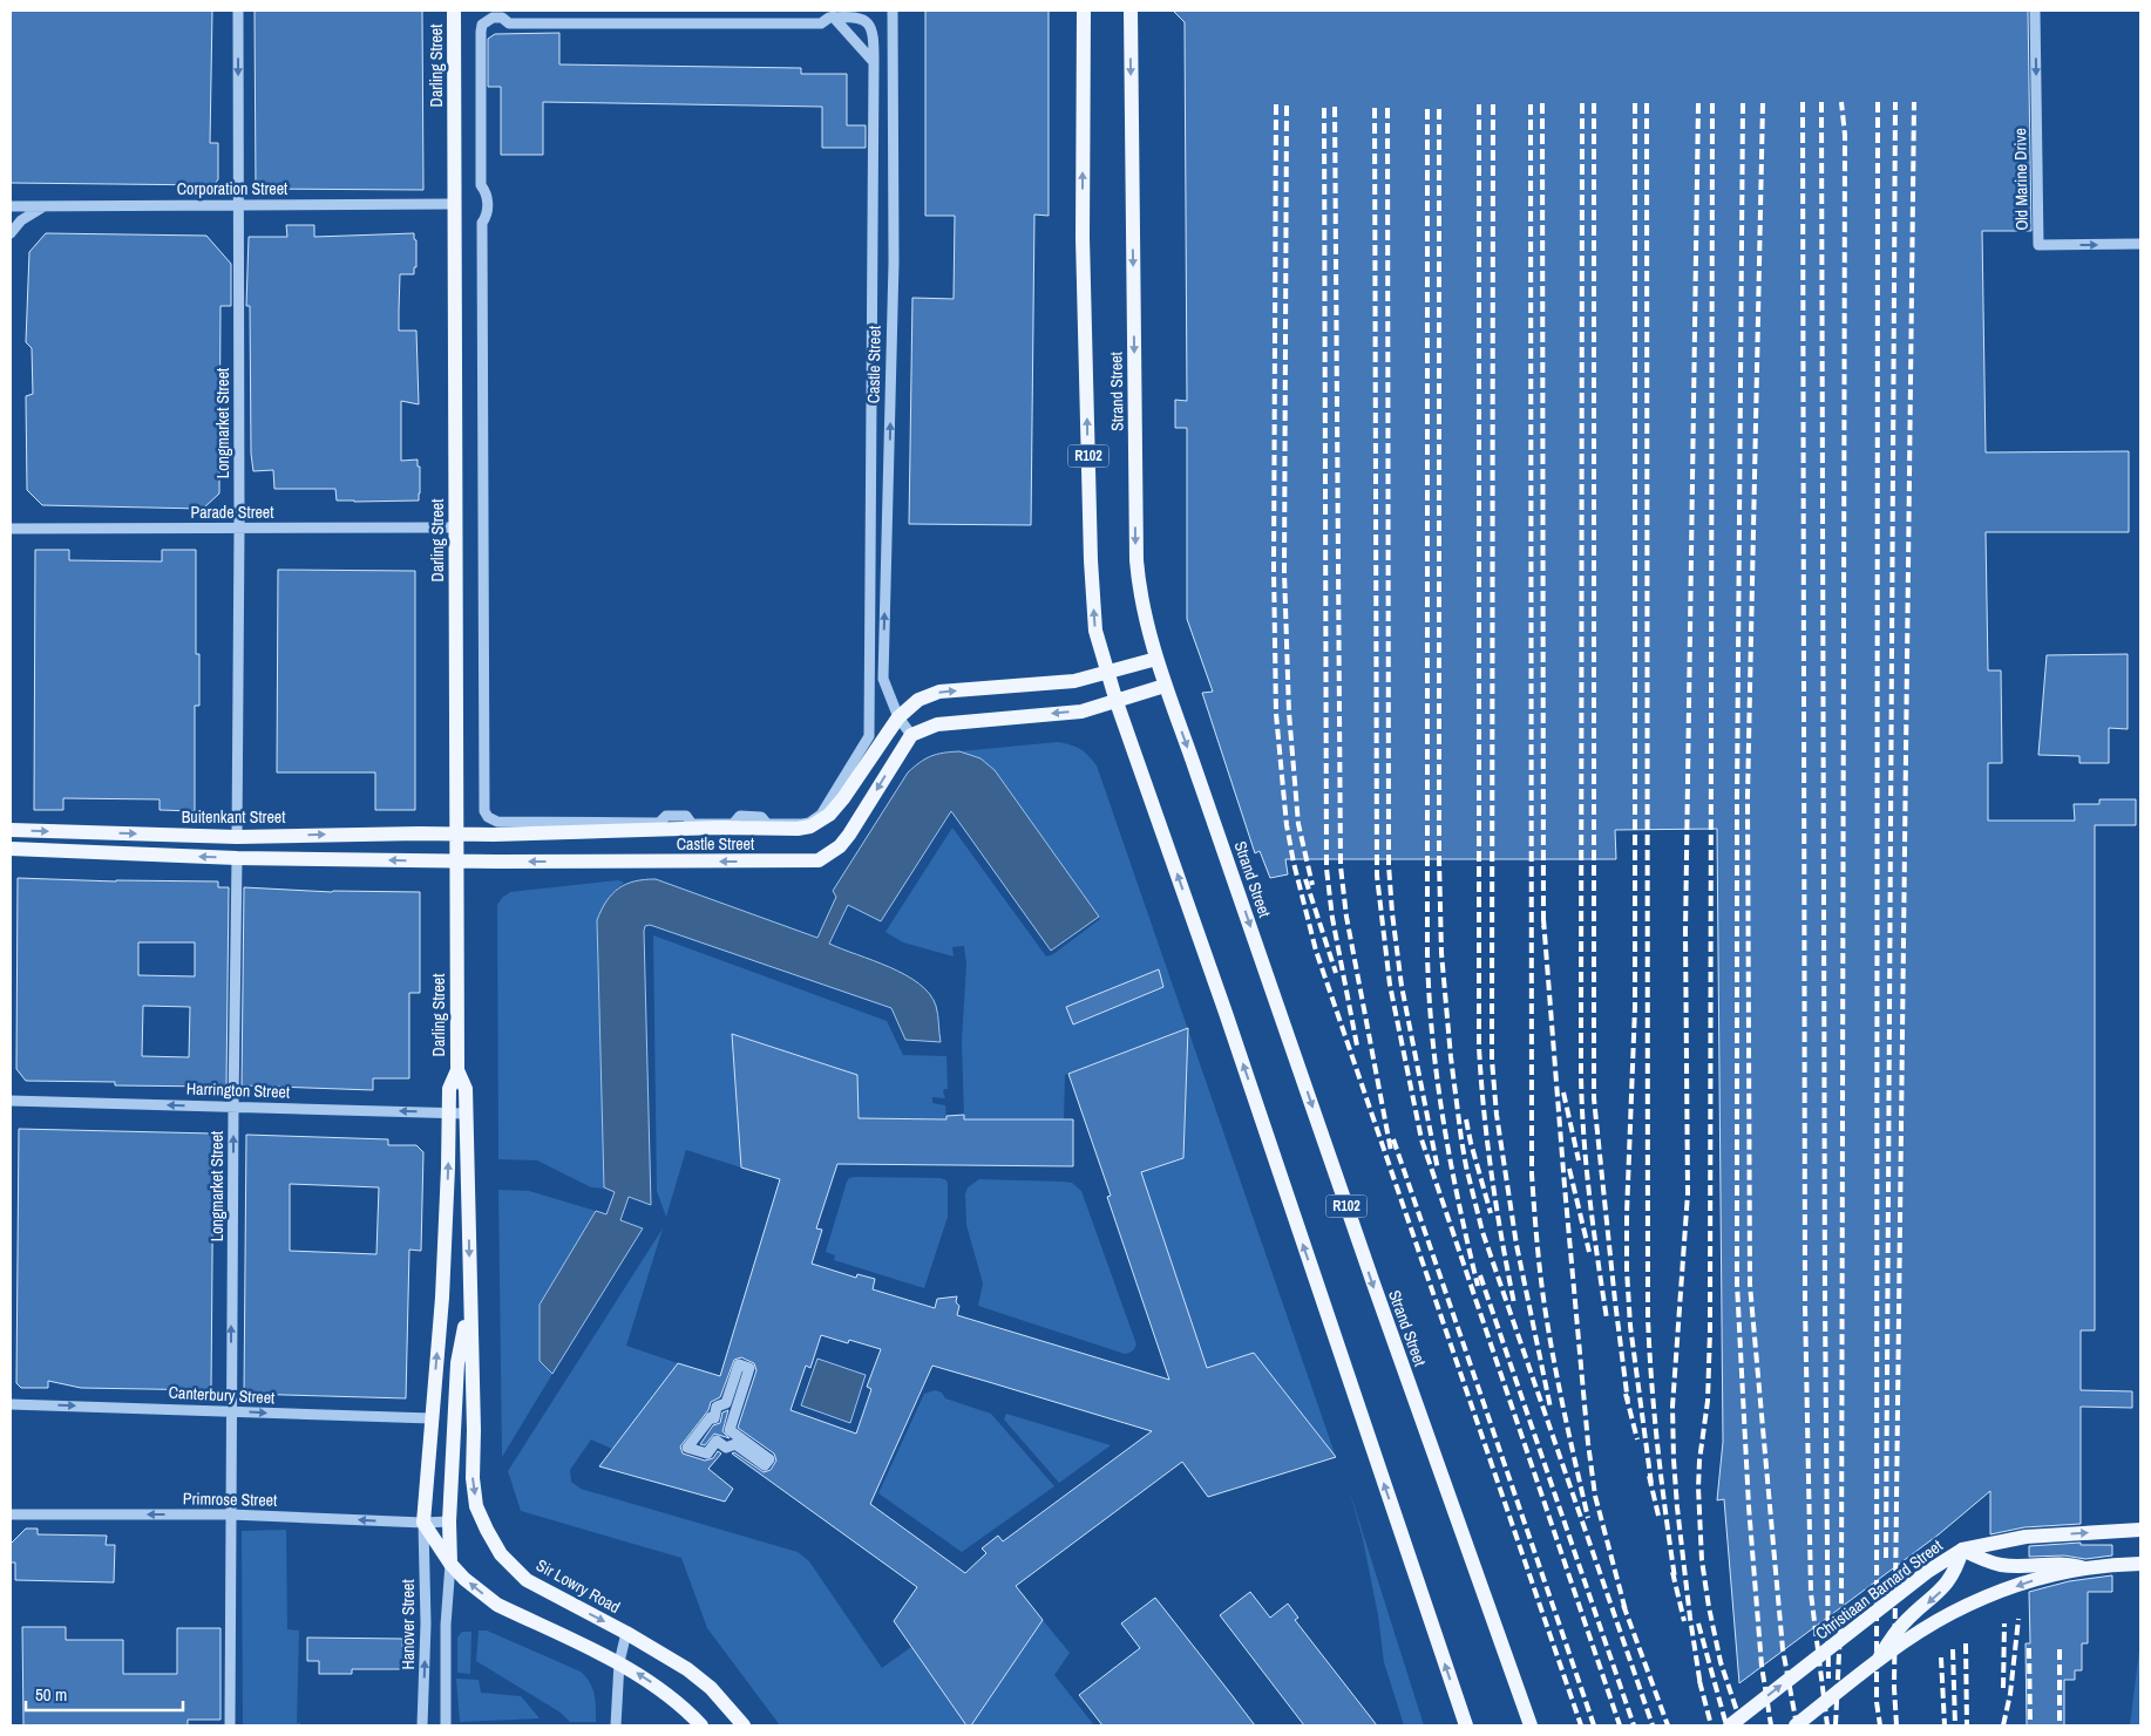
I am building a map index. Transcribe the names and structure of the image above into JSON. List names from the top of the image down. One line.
{"streets":{"main road":["Darling Street","Castle Street","Strand Street","R102","Buitenkant Street","Sir Lowry Road","Christiaan Barnard Street"],"street":["Old Marine Drive","Corporation Street","Longmarket Street","Parade Street","Harrington Street","Canterbury Street","Primrose Street","Hanover Street"]},"crossings":[["Darling Street","Corporation Street"],["Darling Street","Castle Street"],["Darling Street","Parade Street"],["Darling Street","Buitenkant Street"],["Darling Street","Harrington Street"],["Darling Street","Canterbury Street"],["Darling Street","Primrose Street"],["Darling Street","Sir Lowry Road"],["Darling Street","Hanover Street"],["Corporation Street","Longmarket Street"],["Castle Street","Strand Street"],["Castle Street","Buitenkant Street"],["Longmarket Street","Parade Street"],["Longmarket Street","Buitenkant Street"],["Longmarket Street","Harrington Street"],["Longmarket Street","Canterbury Street"],["Longmarket Street","Primrose Street"],["Primrose Street","Hanover Street"]],"one_way":["Harrington Street","Canterbury Street","Primrose Street"],"scale_bar":"50 m"}
